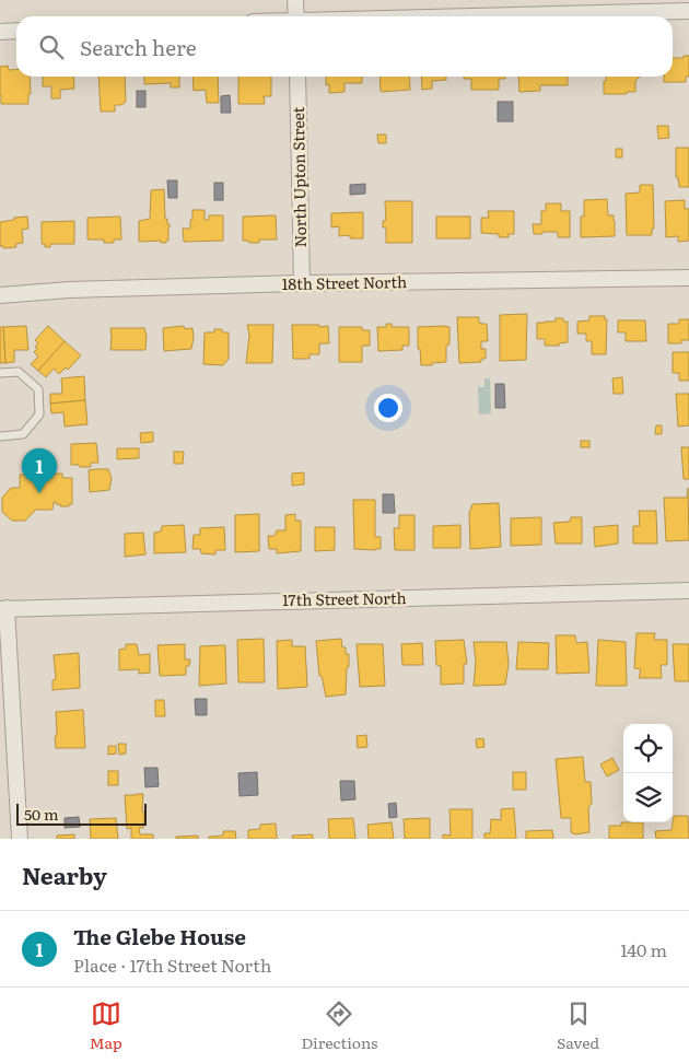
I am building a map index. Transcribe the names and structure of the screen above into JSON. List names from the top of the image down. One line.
{"streets":{"street":["North Upton Street","18th Street North","17th Street North"]},"crossings":[["North Upton Street","18th Street North"]],"scale_bar":"50 m","page":{"search":"Search here","pins":"1","scale":"50 m","heading":"Nearby","list":[{"mark":"1","name":"The Glebe House","note":"Place · 17th Street North","value":"140 m"}],"nav":["Map","Directions","Saved"]}}
